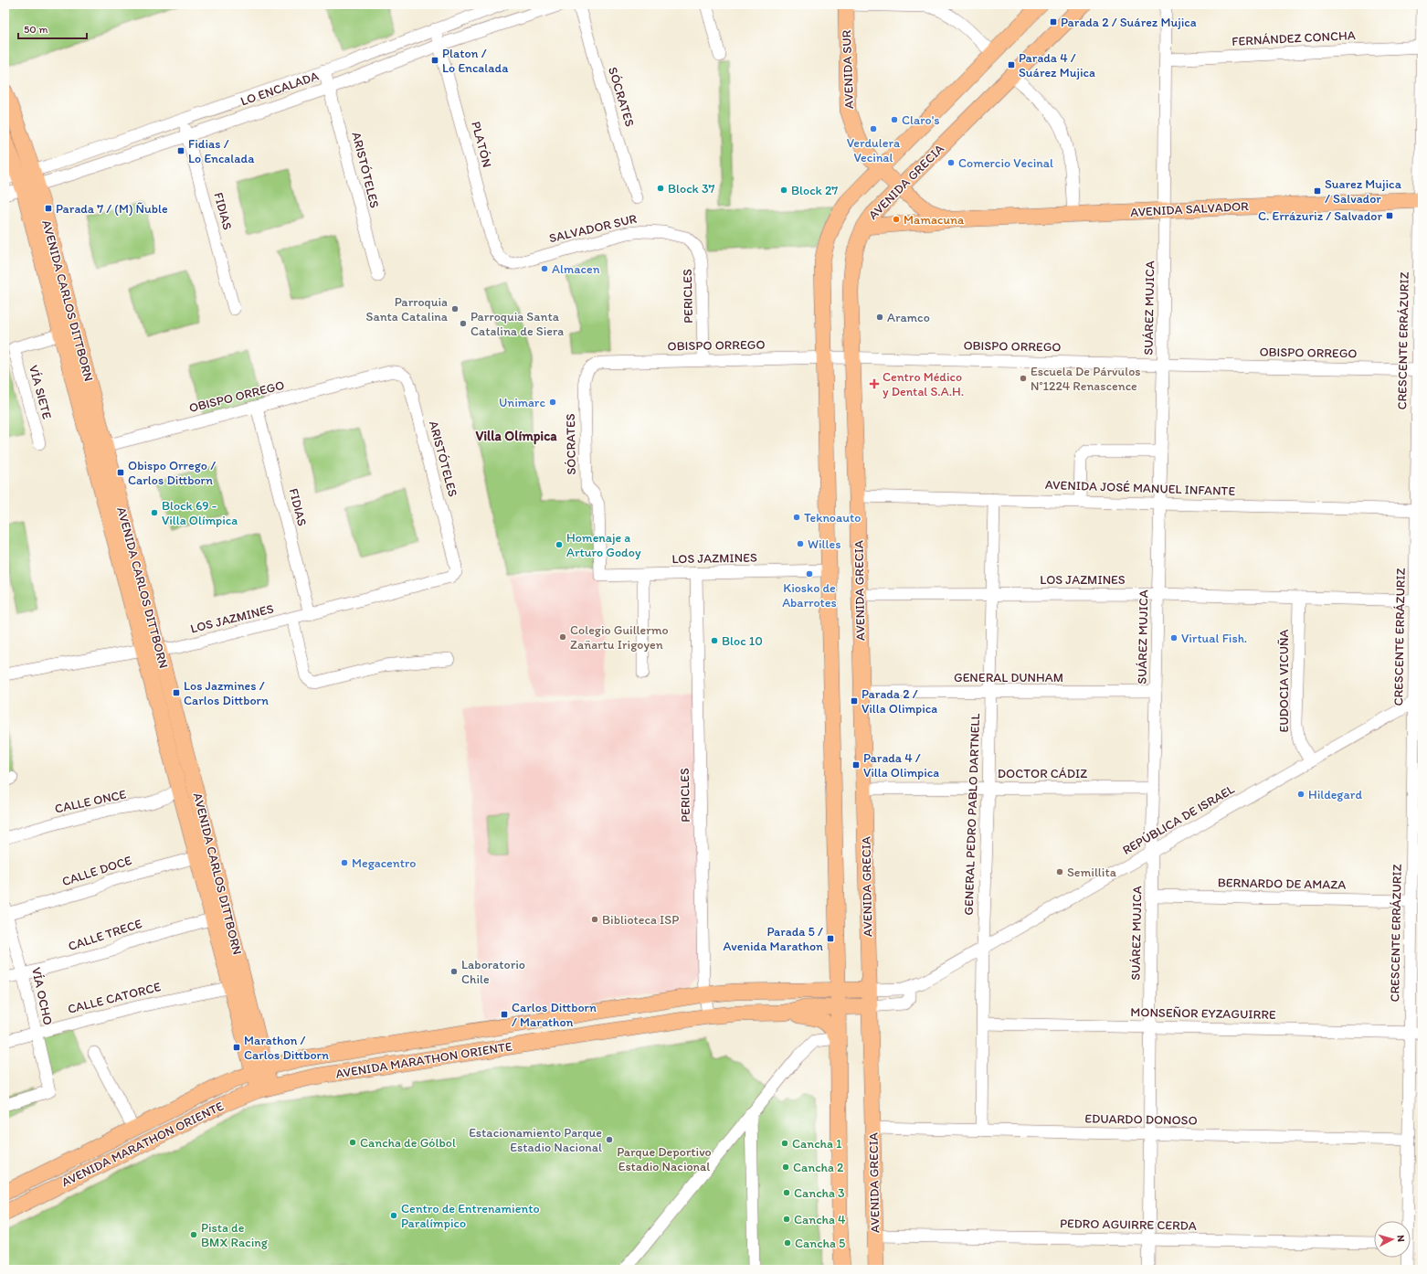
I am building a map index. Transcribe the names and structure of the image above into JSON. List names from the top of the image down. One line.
{"streets":{"main road":["AVENIDA SUR","AVENIDA GRECIA","AVENIDA SALVADOR","AVENIDA CARLOS DITTBORN","AVENIDA MARATHON ORIENTE"],"street":["FERNÁNDEZ CONCHA","LO ENCALADA","SÓCRATES","PLATÓN","ARISTÓTELES","FIDIAS","SALVADOR SUR","PERICLES","SUÁREZ MUJICA","CRESCENTE ERRÁZURIZ","OBISPO ORREGO","VÍA SIETE","AVENIDA JOSÉ MANUEL INFANTE","LOS JAZMINES","GENERAL DUNHAM","EUDOCIA VICUÑA","DOCTOR CÁDIZ","CALLE ONCE","GENERAL PEDRO PABLO DARTNELL","REPÚBLICA DE ISRAEL","CALLE DOCE","BERNARDO DE AMAZA","CALLE TRECE","VÍA OCHO","CALLE CATORCE","MONSEÑOR EYZAGUIRRE","EDUARDO DONOSO","PEDRO AGUIRRE CERDA"]},"crossings":[["FERNÁNDEZ CONCHA","SUÁREZ MUJICA"],["FERNÁNDEZ CONCHA","CRESCENTE ERRÁZURIZ"],["AVENIDA SUR","AVENIDA SALVADOR"],["LO ENCALADA","PLATÓN"],["LO ENCALADA","ARISTÓTELES"],["LO ENCALADA","FIDIAS"],["LO ENCALADA","AVENIDA CARLOS DITTBORN"],["SÓCRATES","OBISPO ORREGO"],["SÓCRATES","LOS JAZMINES"],["PLATÓN","SALVADOR SUR"],["ARISTÓTELES","OBISPO ORREGO"],["ARISTÓTELES","LOS JAZMINES"],["AVENIDA GRECIA","AVENIDA SALVADOR"],["AVENIDA GRECIA","OBISPO ORREGO"],["AVENIDA GRECIA","AVENIDA JOSÉ MANUEL INFANTE"],["AVENIDA GRECIA","LOS JAZMINES"],["AVENIDA GRECIA","GENERAL DUNHAM"],["AVENIDA GRECIA","DOCTOR CÁDIZ"],["AVENIDA GRECIA","REPÚBLICA DE ISRAEL"],["AVENIDA GRECIA","AVENIDA MARATHON ORIENTE"],["AVENIDA GRECIA","EDUARDO DONOSO"],["AVENIDA GRECIA","PEDRO AGUIRRE CERDA"],["AVENIDA SALVADOR","SUÁREZ MUJICA"],["AVENIDA SALVADOR","CRESCENTE ERRÁZURIZ"],["FIDIAS","OBISPO ORREGO"],["FIDIAS","LOS JAZMINES"],["SALVADOR SUR","PERICLES"],["PERICLES","OBISPO ORREGO"],["PERICLES","LOS JAZMINES"],["PERICLES","AVENIDA MARATHON ORIENTE"],["AVENIDA CARLOS DITTBORN","OBISPO ORREGO"],["AVENIDA CARLOS DITTBORN","VÍA SIETE"],["AVENIDA CARLOS DITTBORN","LOS JAZMINES"],["AVENIDA CARLOS DITTBORN","CALLE ONCE"],["AVENIDA CARLOS DITTBORN","CALLE DOCE"],["AVENIDA CARLOS DITTBORN","CALLE TRECE"],["AVENIDA CARLOS DITTBORN","CALLE CATORCE"],["AVENIDA CARLOS DITTBORN","AVENIDA MARATHON ORIENTE"],["SUÁREZ MUJICA","OBISPO ORREGO"],["SUÁREZ MUJICA","AVENIDA JOSÉ MANUEL INFANTE"],["SUÁREZ MUJICA","LOS JAZMINES"],["SUÁREZ MUJICA","GENERAL DUNHAM"],["SUÁREZ MUJICA","DOCTOR CÁDIZ"],["SUÁREZ MUJICA","REPÚBLICA DE ISRAEL"],["SUÁREZ MUJICA","BERNARDO DE AMAZA"],["SUÁREZ MUJICA","MONSEÑOR EYZAGUIRRE"],["SUÁREZ MUJICA","EDUARDO DONOSO"],["SUÁREZ MUJICA","PEDRO AGUIRRE CERDA"],["CRESCENTE ERRÁZURIZ","OBISPO ORREGO"],["CRESCENTE ERRÁZURIZ","AVENIDA JOSÉ MANUEL INFANTE"],["CRESCENTE ERRÁZURIZ","LOS JAZMINES"],["CRESCENTE ERRÁZURIZ","REPÚBLICA DE ISRAEL"],["CRESCENTE ERRÁZURIZ","BERNARDO DE AMAZA"],["CRESCENTE ERRÁZURIZ","MONSEÑOR EYZAGUIRRE"],["CRESCENTE ERRÁZURIZ","EDUARDO DONOSO"],["AVENIDA JOSÉ MANUEL INFANTE","GENERAL PEDRO PABLO DARTNELL"],["LOS JAZMINES","EUDOCIA VICUÑA"],["LOS JAZMINES","GENERAL PEDRO PABLO DARTNELL"],["GENERAL DUNHAM","GENERAL PEDRO PABLO DARTNELL"],["EUDOCIA VICUÑA","REPÚBLICA DE ISRAEL"],["DOCTOR CÁDIZ","GENERAL PEDRO PABLO DARTNELL"],["GENERAL PEDRO PABLO DARTNELL","REPÚBLICA DE ISRAEL"],["GENERAL PEDRO PABLO DARTNELL","MONSEÑOR EYZAGUIRRE"],["GENERAL PEDRO PABLO DARTNELL","EDUARDO DONOSO"],["REPÚBLICA DE ISRAEL","AVENIDA MARATHON ORIENTE"],["CALLE DOCE","VÍA OCHO"],["CALLE TRECE","VÍA OCHO"],["VÍA OCHO","CALLE CATORCE"]],"districts":["Villa Olímpica"],"parks":["Parque Deportivo Estadio Nacional"],"places":{"transit":["Parada 2 / Suárez Mujica","Platon / Lo Encalada","Parada 4 / Suárez Mujica","Fidias / Lo Encalada","Suarez Mujica / Salvador","Parada 7 / (M) Ñuble","C. Errázuriz / Salvador","Obispo Orrego / Carlos Dittborn","Los Jazmines / Carlos Dittborn","Parada 2 / Villa Olimpica","Parada 4 / Villa Olimpica","Parada 5 / Avenida Marathon","Carlos Dittborn / Marathon","Marathon / Carlos Dittborn"],"other":["Claro's","Verdulera Vecinal","Comercio Vecinal","Block 37","Block 27","Mamacuna","Almacen","Parroquia Santa Catalina","Aramco","Parroquia Santa Catalina de Siera","Escuela De Párvulos N°1224 Renascence","Unimarc","Block 69 - Villa Olímpica","Teknoauto","Willes","Homenaje a Arturo Godoy","Kiosko de Abarrotes","Colegio Guillermo Zañartu Irigoyen","Virtual Fish.","Bloc 10","Hildegard","Megacentro","Semillita","Biblioteca ISP","Laboratorio Chile","Estacionamiento Parque Estadio Nacional","Cancha de Gólbol","Cancha 1","Cancha 2","Cancha 3","Centro de Entrenamiento Paralímpico","Cancha 4","Pista de BMX Racing","Cancha 5"],"health":["Centro Médico y Dental S.A.H."]},"scale_bar":"50 m","north":"right"}
